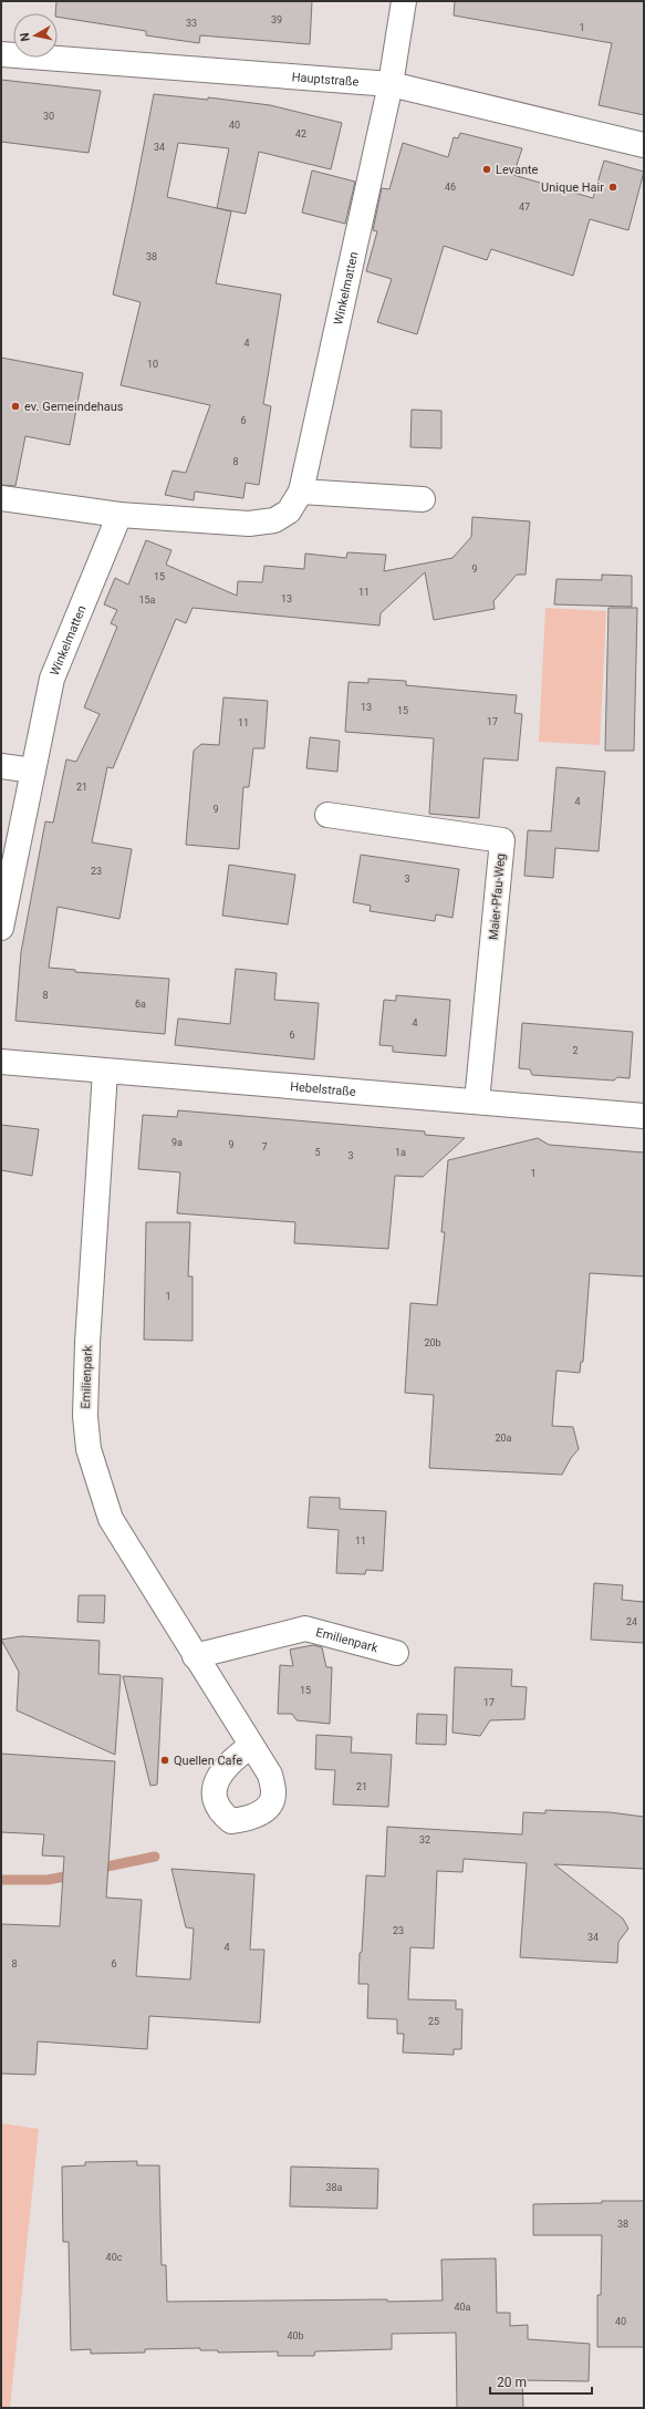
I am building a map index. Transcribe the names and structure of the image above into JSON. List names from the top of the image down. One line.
{"streets":{"street":["Hauptstraße","Winkelmatten","Maier-Pfau-Weg","Hebelstraße","Emilienpark"]},"crossings":[["Hauptstraße","Winkelmatten"],["Maier-Pfau-Weg","Hebelstraße"],["Hebelstraße","Emilienpark"]],"places":["Levante","Unique Hair","ev. Gemeindehaus","Quellen Cafe"],"house_numbers":["39","33","1","30","40","42","34","46","47","38","4","10","6","8","9","15","11","13","15a","13","15","17","11","21","4","9","23","3","8","6a","4","6","2","9a","9","7","5","1a","3","1","1","20b","20a","11","24","15","17","21","32","23","34","4","8","6","25","38a","38","40c","40a","40","40b"],"scale_bar":"20 m","north":"left"}
